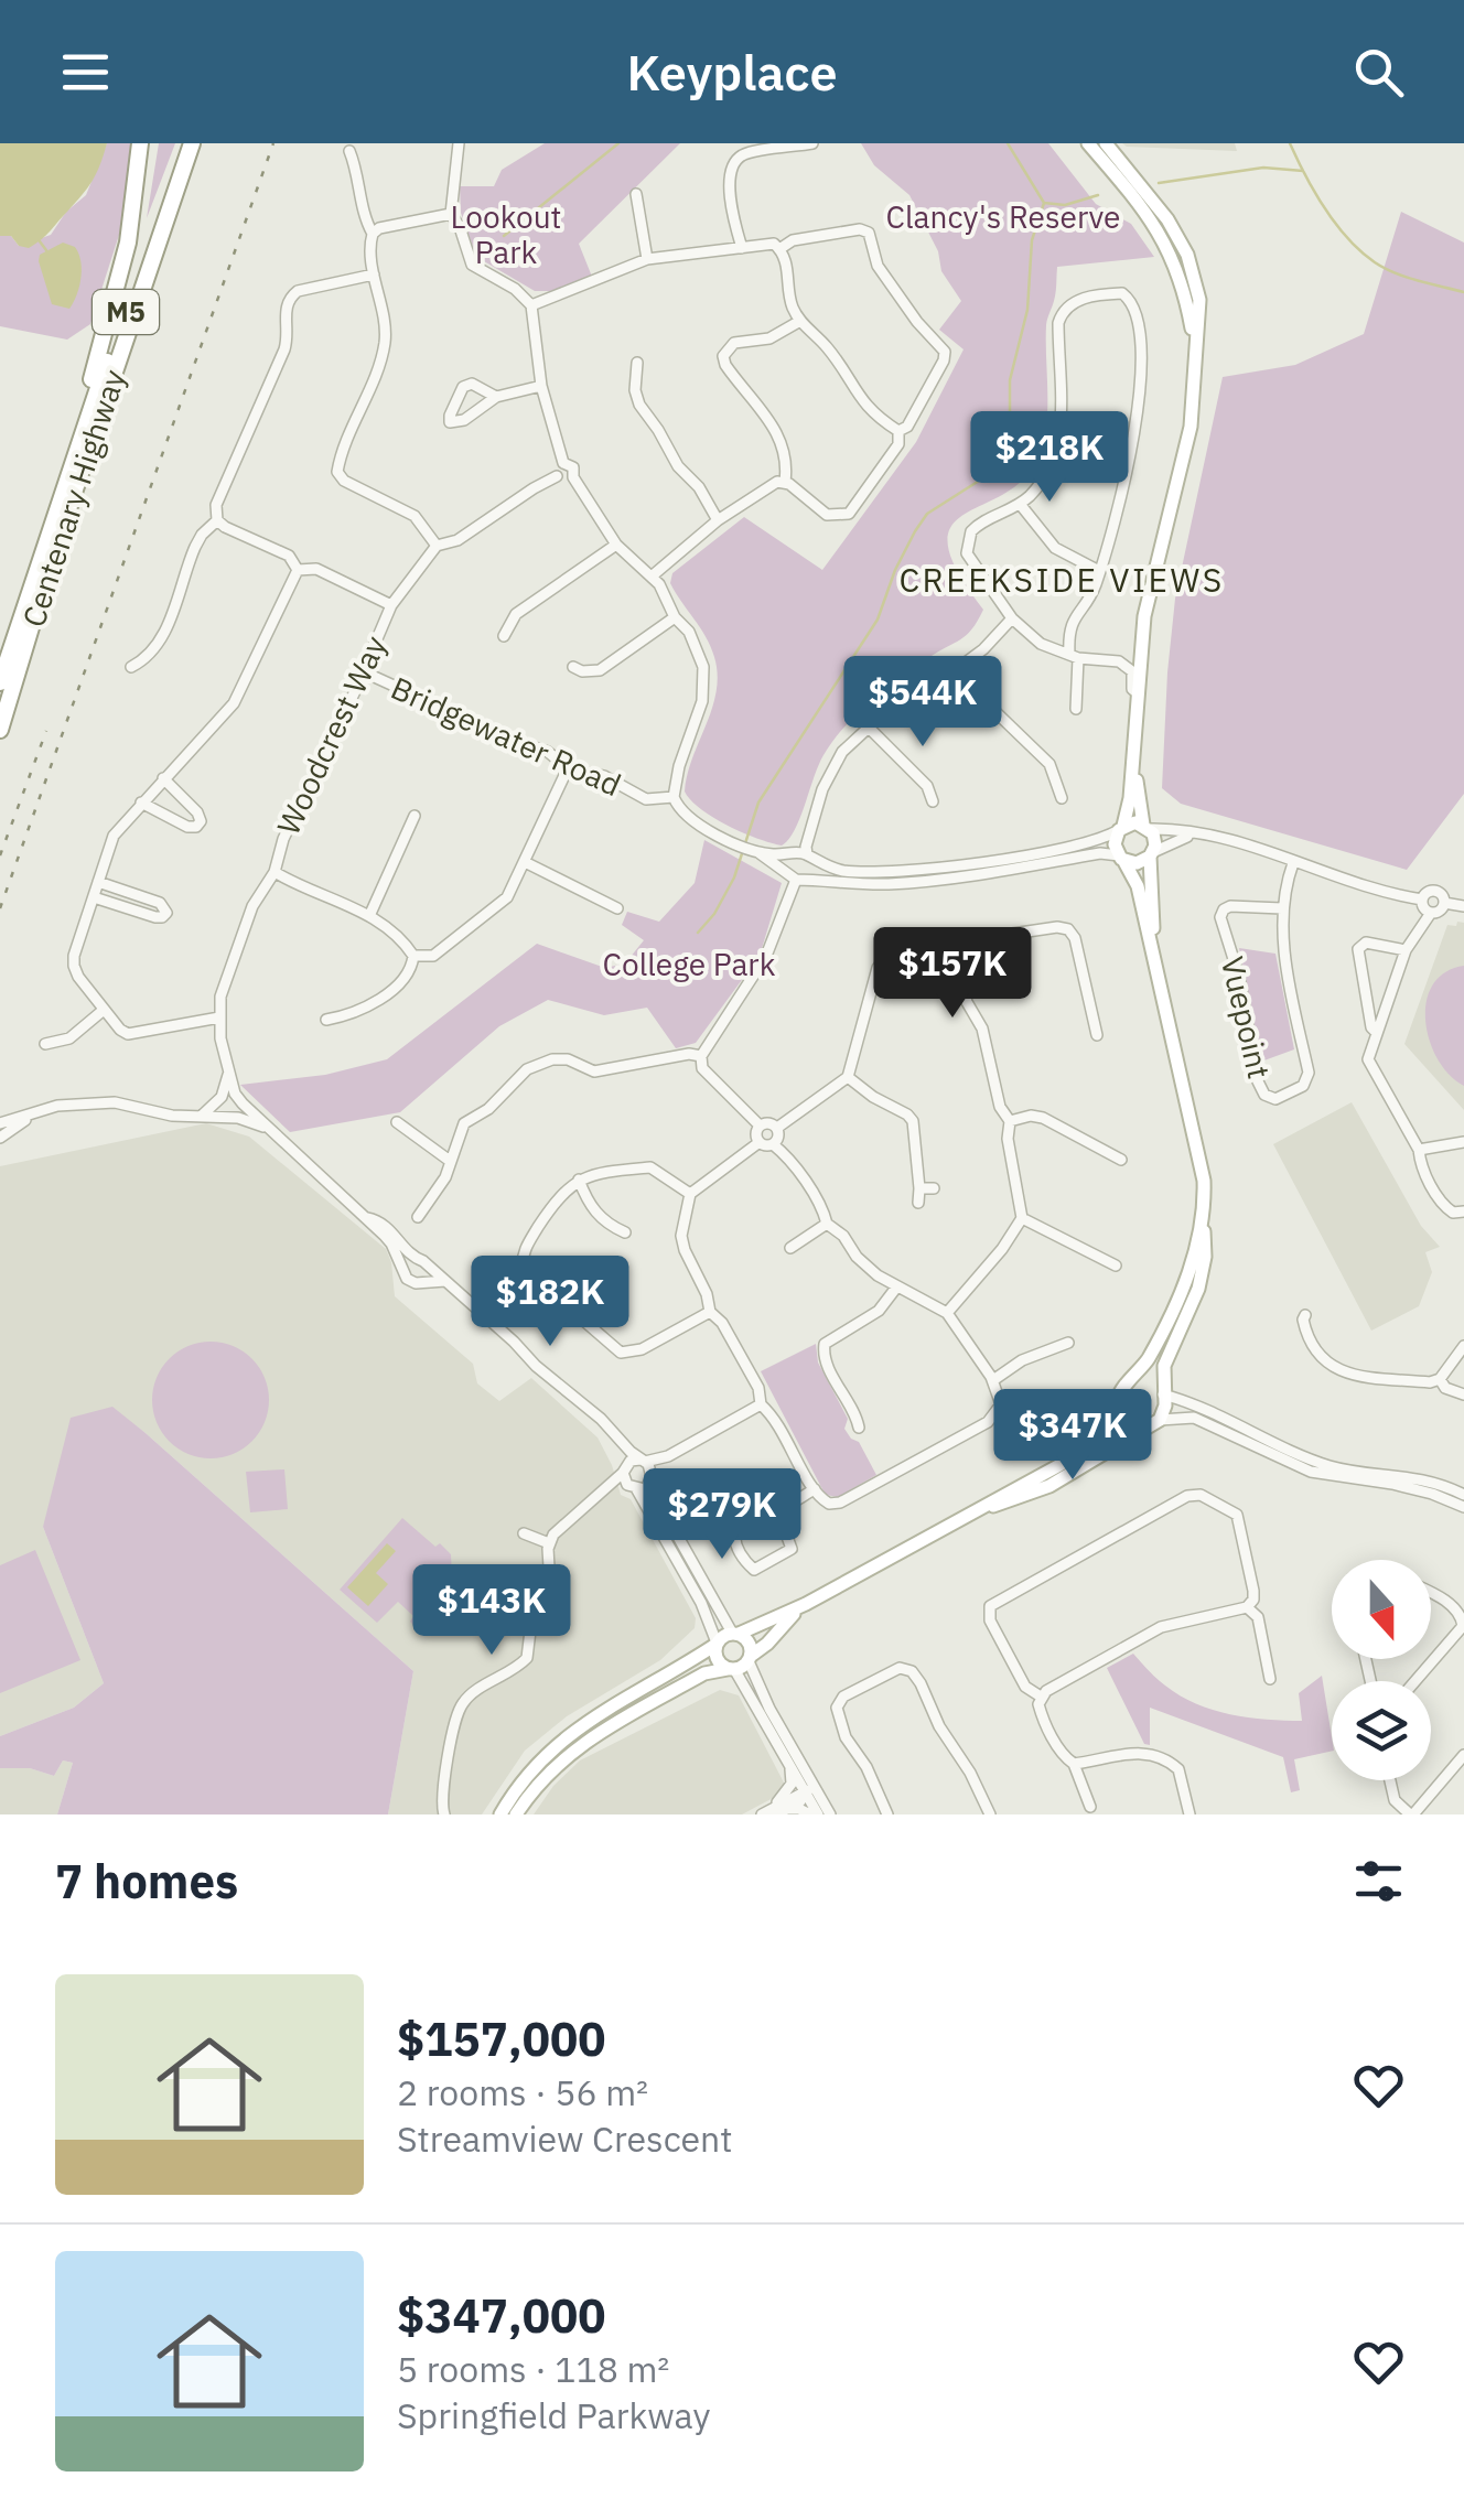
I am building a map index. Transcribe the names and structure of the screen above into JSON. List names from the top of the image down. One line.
{"streets":{"highway":["M5","Centenary Highway"],"street":["Woodcrest Way","Bridgewater Road","Vuepoint"]},"crossings":[["Woodcrest Way","Bridgewater Road"]],"districts":["CREEKSIDE VIEWS"],"parks":["Lookout Park","Clancy's Reserve","College Park"],"north":"bottom","page":{"header":"Keyplace","price":["$218K","$544K","$157K","$182K","$347K","$279K","$143K"],"heading":"7 homes","list":[{"name":"$157,000","note":"2 rooms · 56 m² · Streamview Crescent"},{"name":"$347,000","note":"5 rooms · 118 m² · Springfield Parkway"}]}}
